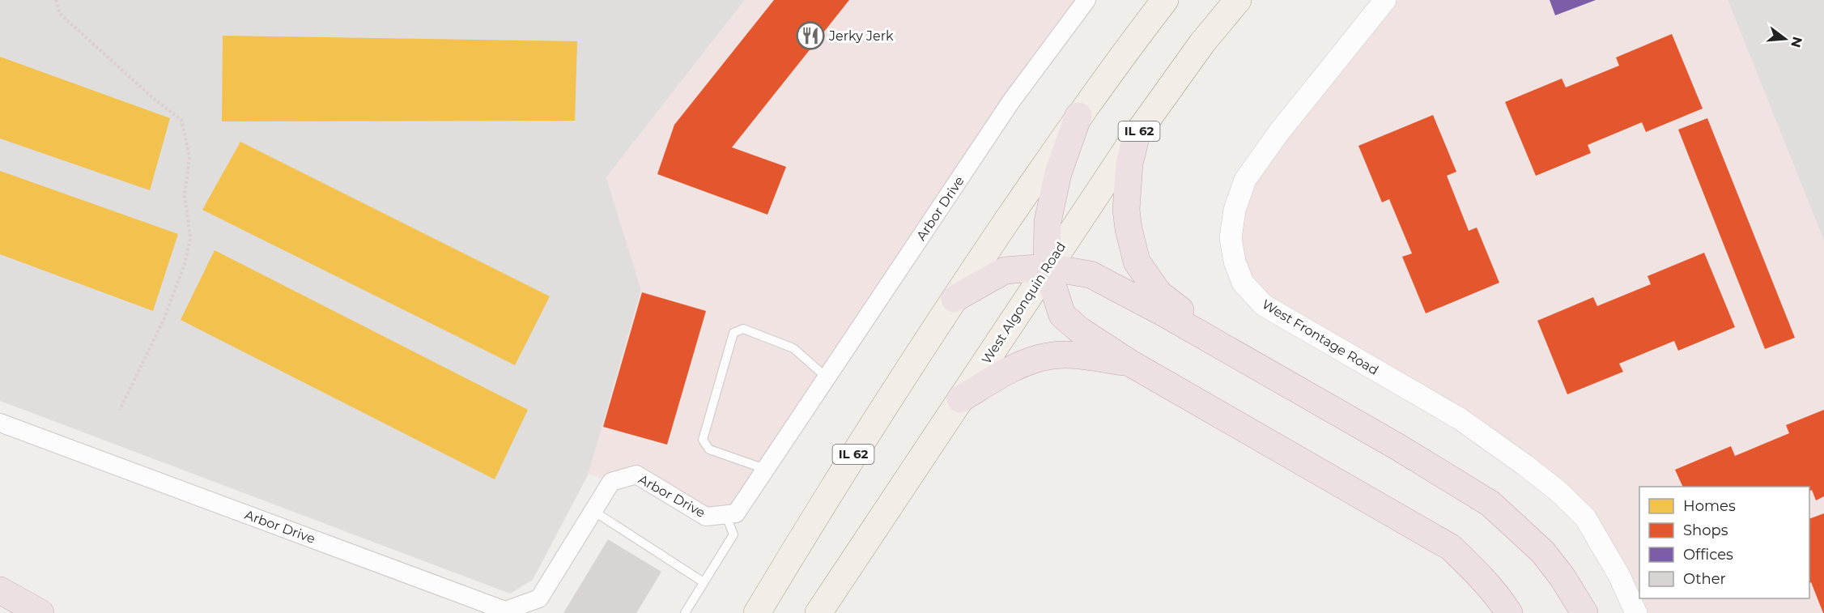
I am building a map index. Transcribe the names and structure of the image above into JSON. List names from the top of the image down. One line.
{"streets":{"main road":["IL 62","West Algonquin Road"],"street":["Arbor Drive","West Frontage Road"]},"places":{"restaurant":["Jerky Jerk"]},"legend":["Homes","Shops","Offices","Other"],"north":"right"}
